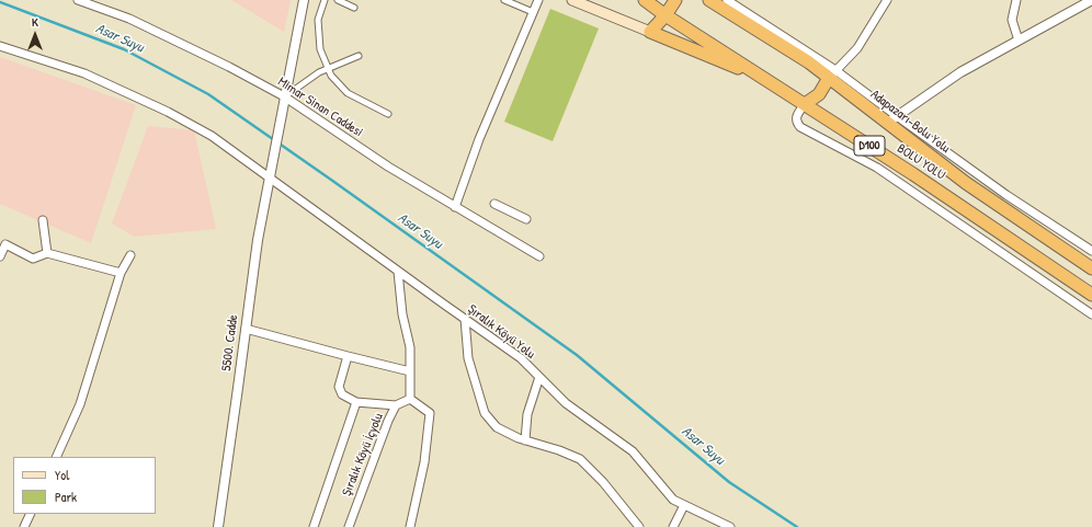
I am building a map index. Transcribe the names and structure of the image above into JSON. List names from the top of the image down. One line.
{"streets":{"highway":["Adapazarı-Bolu Yolu","D100","BOLU YOLU"],"street":["Mimar Sinan Caddesi","Şıralık Köyü Yolu","5500. Cadde","Şıralık Köyü İçyolu"]},"crossings":[["Mimar Sinan Caddesi","5500. Cadde"],["Şıralık Köyü Yolu","5500. Cadde"]],"water":["Asar Suyu"],"legend":["Yol","Park"],"north":"top"}
